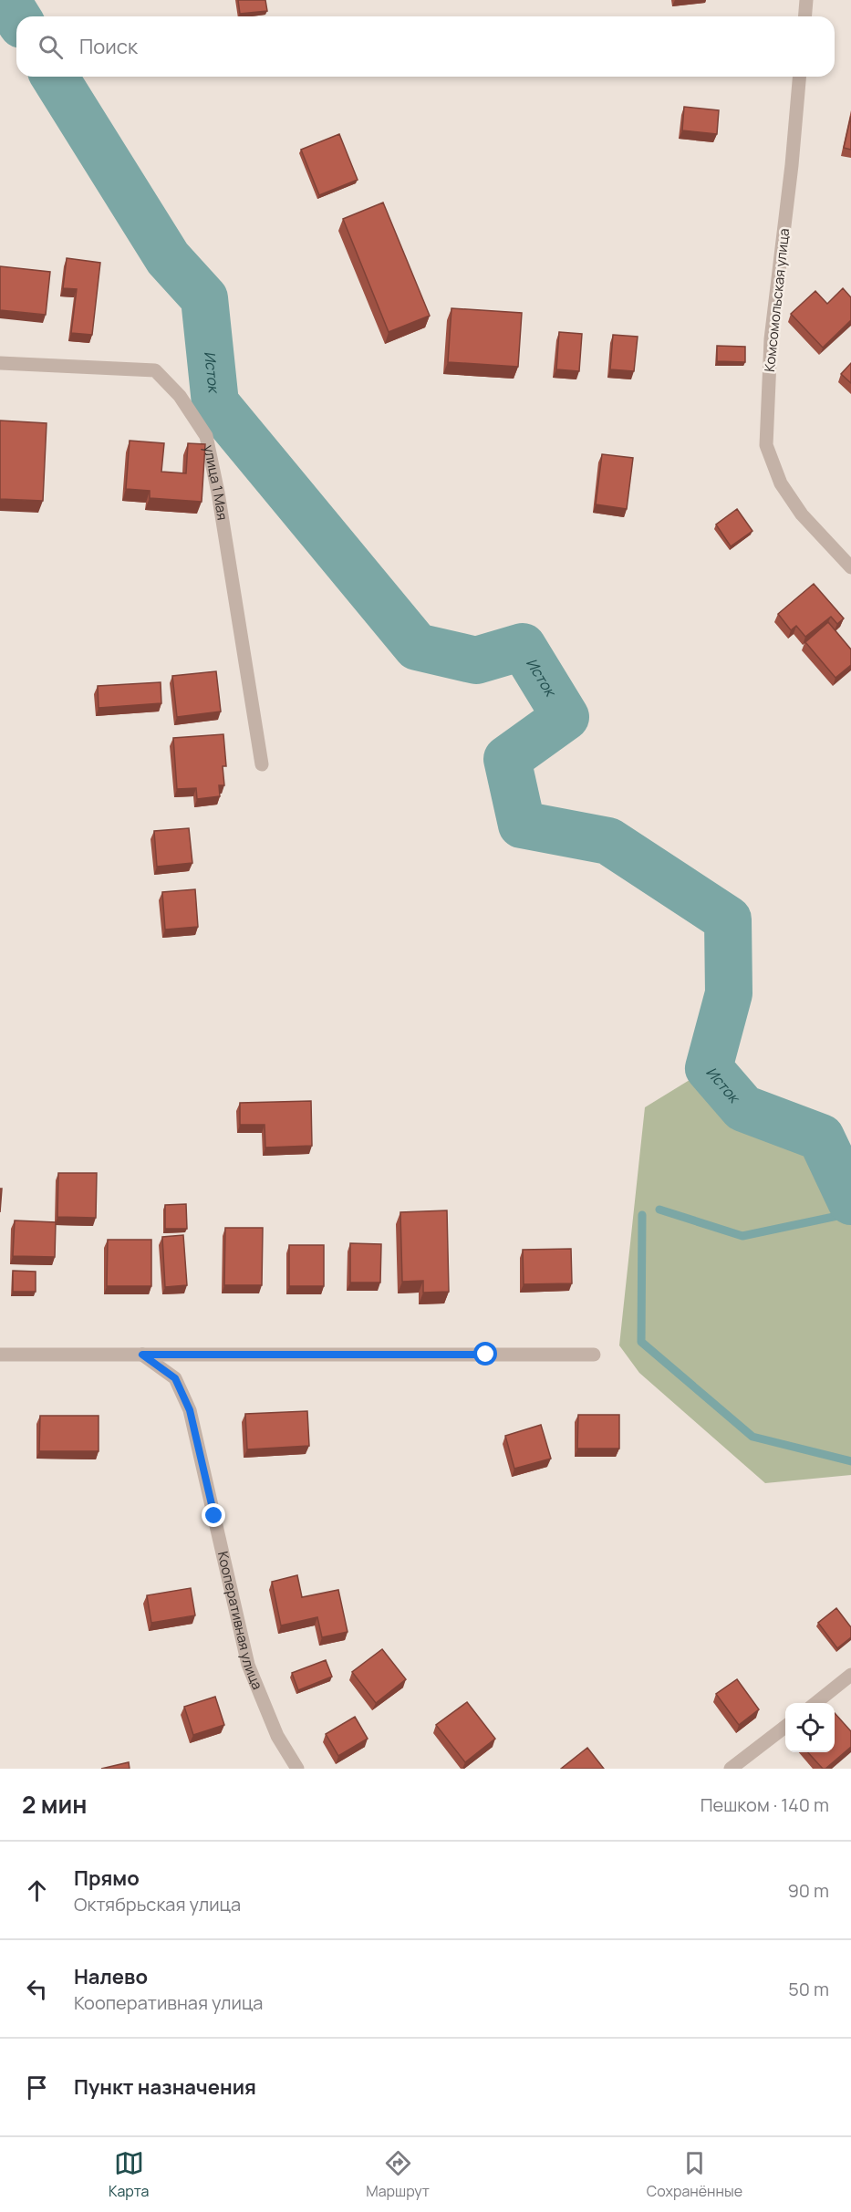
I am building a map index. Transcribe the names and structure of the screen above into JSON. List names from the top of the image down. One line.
{"streets":{"street":["Комсомольская улица","улица 1 Мая","Кооперативная улица"]},"water":["Исток"],"page":{"search":"Поиск","heading":["2 мин","Пешком · 140 m"],"list":[["Прямо","Октябрьская улица","90 m"],["Налево","Кооперативная улица","50 m"],"Пункт назначения"],"nav":["Карта","Маршрут","Сохранённые"]}}
